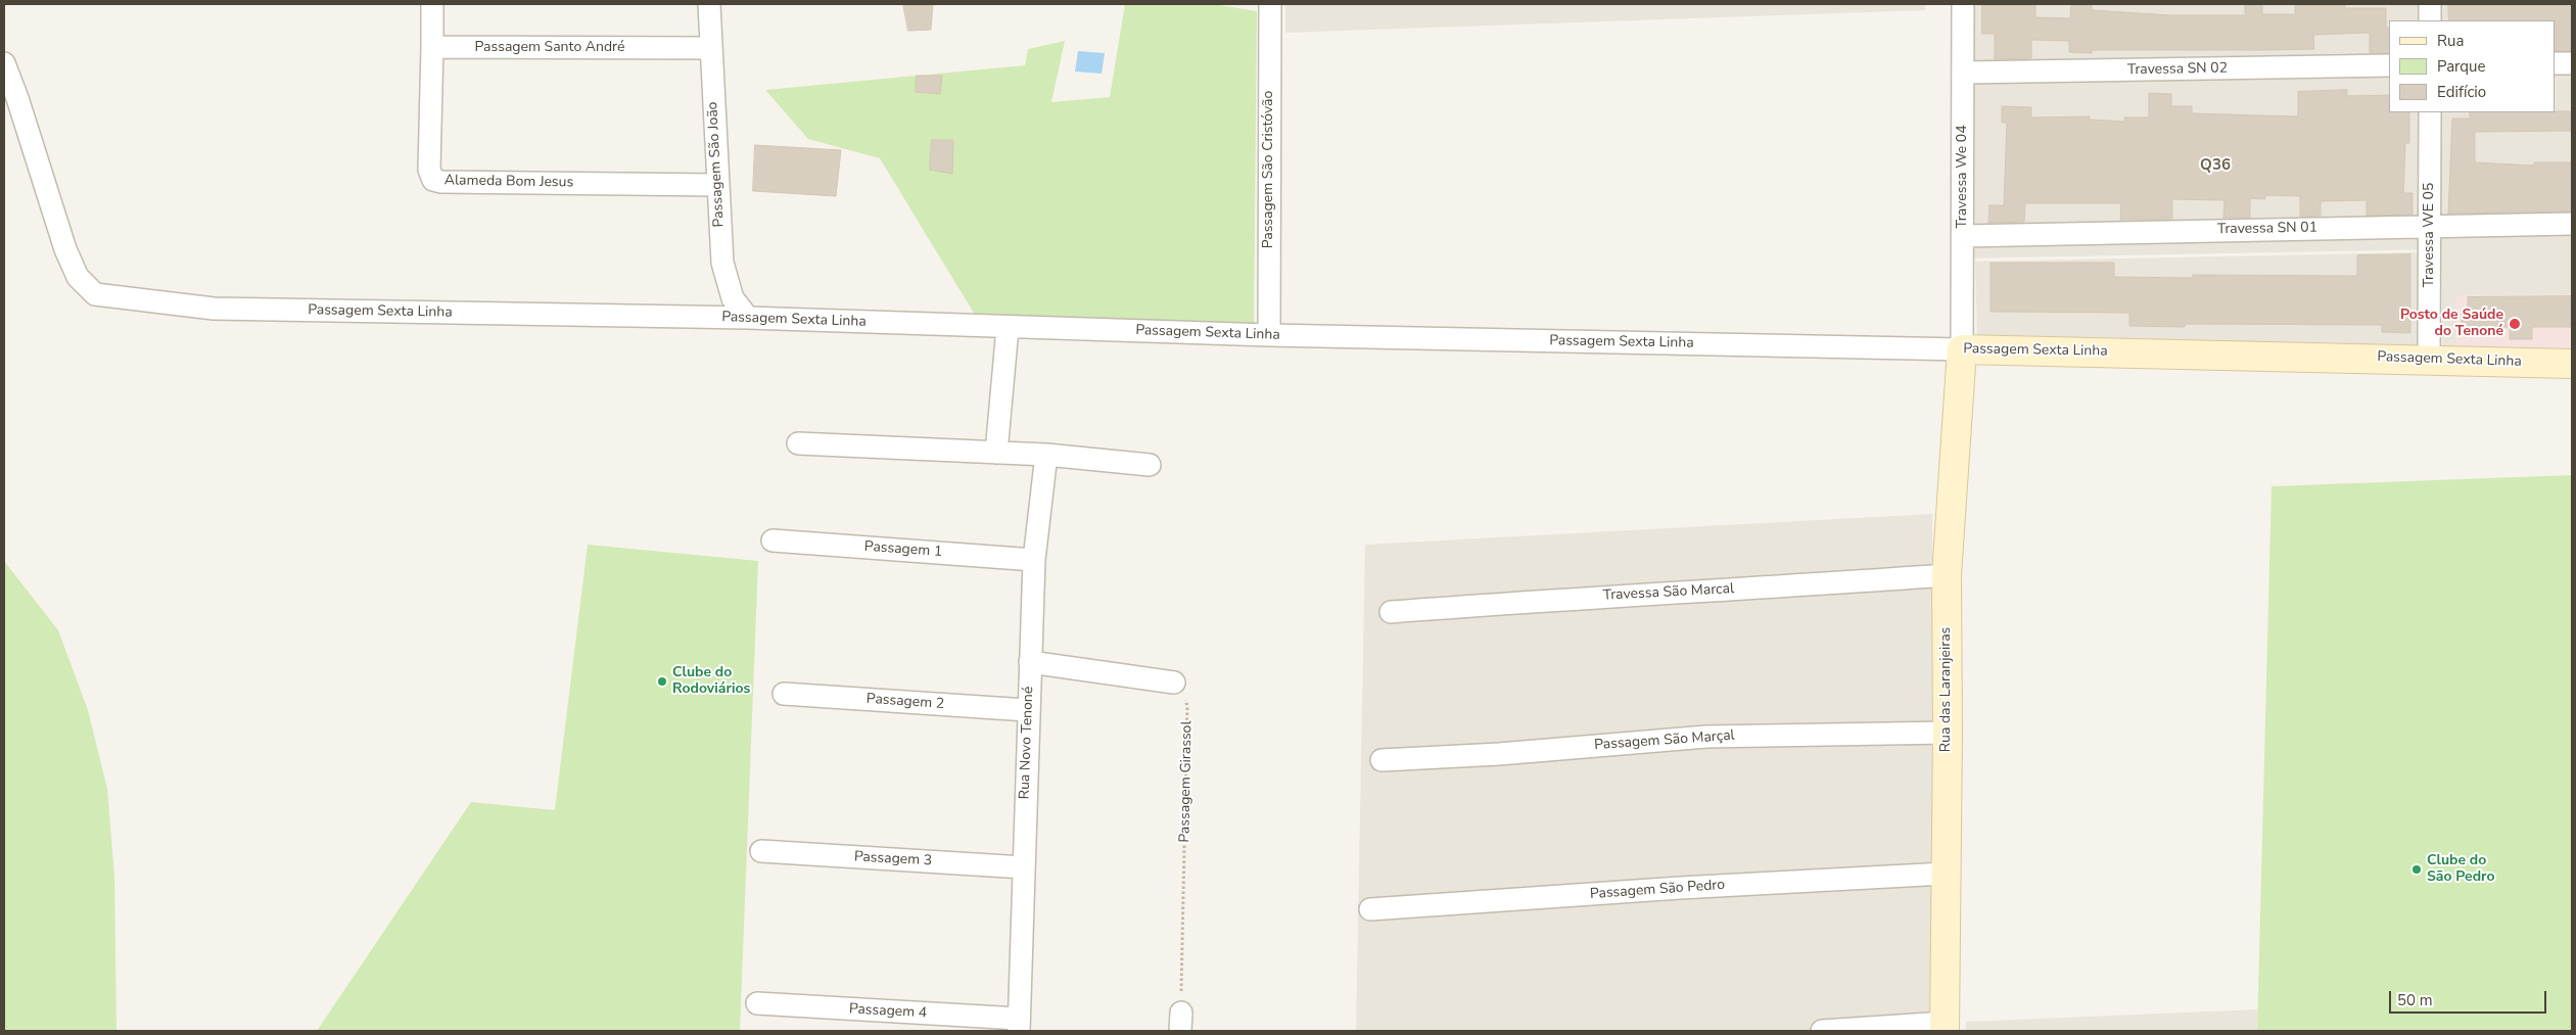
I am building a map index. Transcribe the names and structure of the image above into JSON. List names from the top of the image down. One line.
{"streets":{"street":["Passagem Santo André","Travessa SN 02","Passagem São João","Passagem São Cristóvão","Travessa We 04","Alameda Bom Jesus","Travessa SN 01","Travessa WE 05","Passagem Sexta Linha","Passagem 1","Travessa São Marcal","Rua das Laranjeiras","Passagem 2","Passagem São Marçal","Rua Novo Tenoné","Passagem 3","Passagem São Pedro","Passagem 4"],"path":["Passagem Girassol"]},"crossings":[["Passagem Santo André","Passagem São João"],["Passagem Santo André","Alameda Bom Jesus"],["Travessa SN 02","Travessa We 04"],["Passagem São João","Alameda Bom Jesus"],["Passagem São João","Passagem Sexta Linha"],["Passagem São Cristóvão","Passagem Sexta Linha"],["Travessa We 04","Travessa SN 01"],["Travessa We 04","Passagem Sexta Linha"],["Travessa We 04","Rua das Laranjeiras"],["Travessa SN 01","Travessa WE 05"],["Travessa WE 05","Passagem Sexta Linha"],["Passagem Sexta Linha","Rua das Laranjeiras"],["Passagem 1","Rua Novo Tenoné"],["Travessa São Marcal","Rua das Laranjeiras"],["Rua das Laranjeiras","Passagem São Marçal"],["Rua das Laranjeiras","Passagem São Pedro"],["Passagem 2","Rua Novo Tenoné"],["Rua Novo Tenoné","Passagem 3"],["Rua Novo Tenoné","Passagem 4"]],"districts":["Q36"],"places":["Posto de Saúde do Tenoné","Clube do Rodoviários","Clube do São Pedro"],"legend":["Rua","Parque","Edifício"],"scale_bar":"50 m"}
